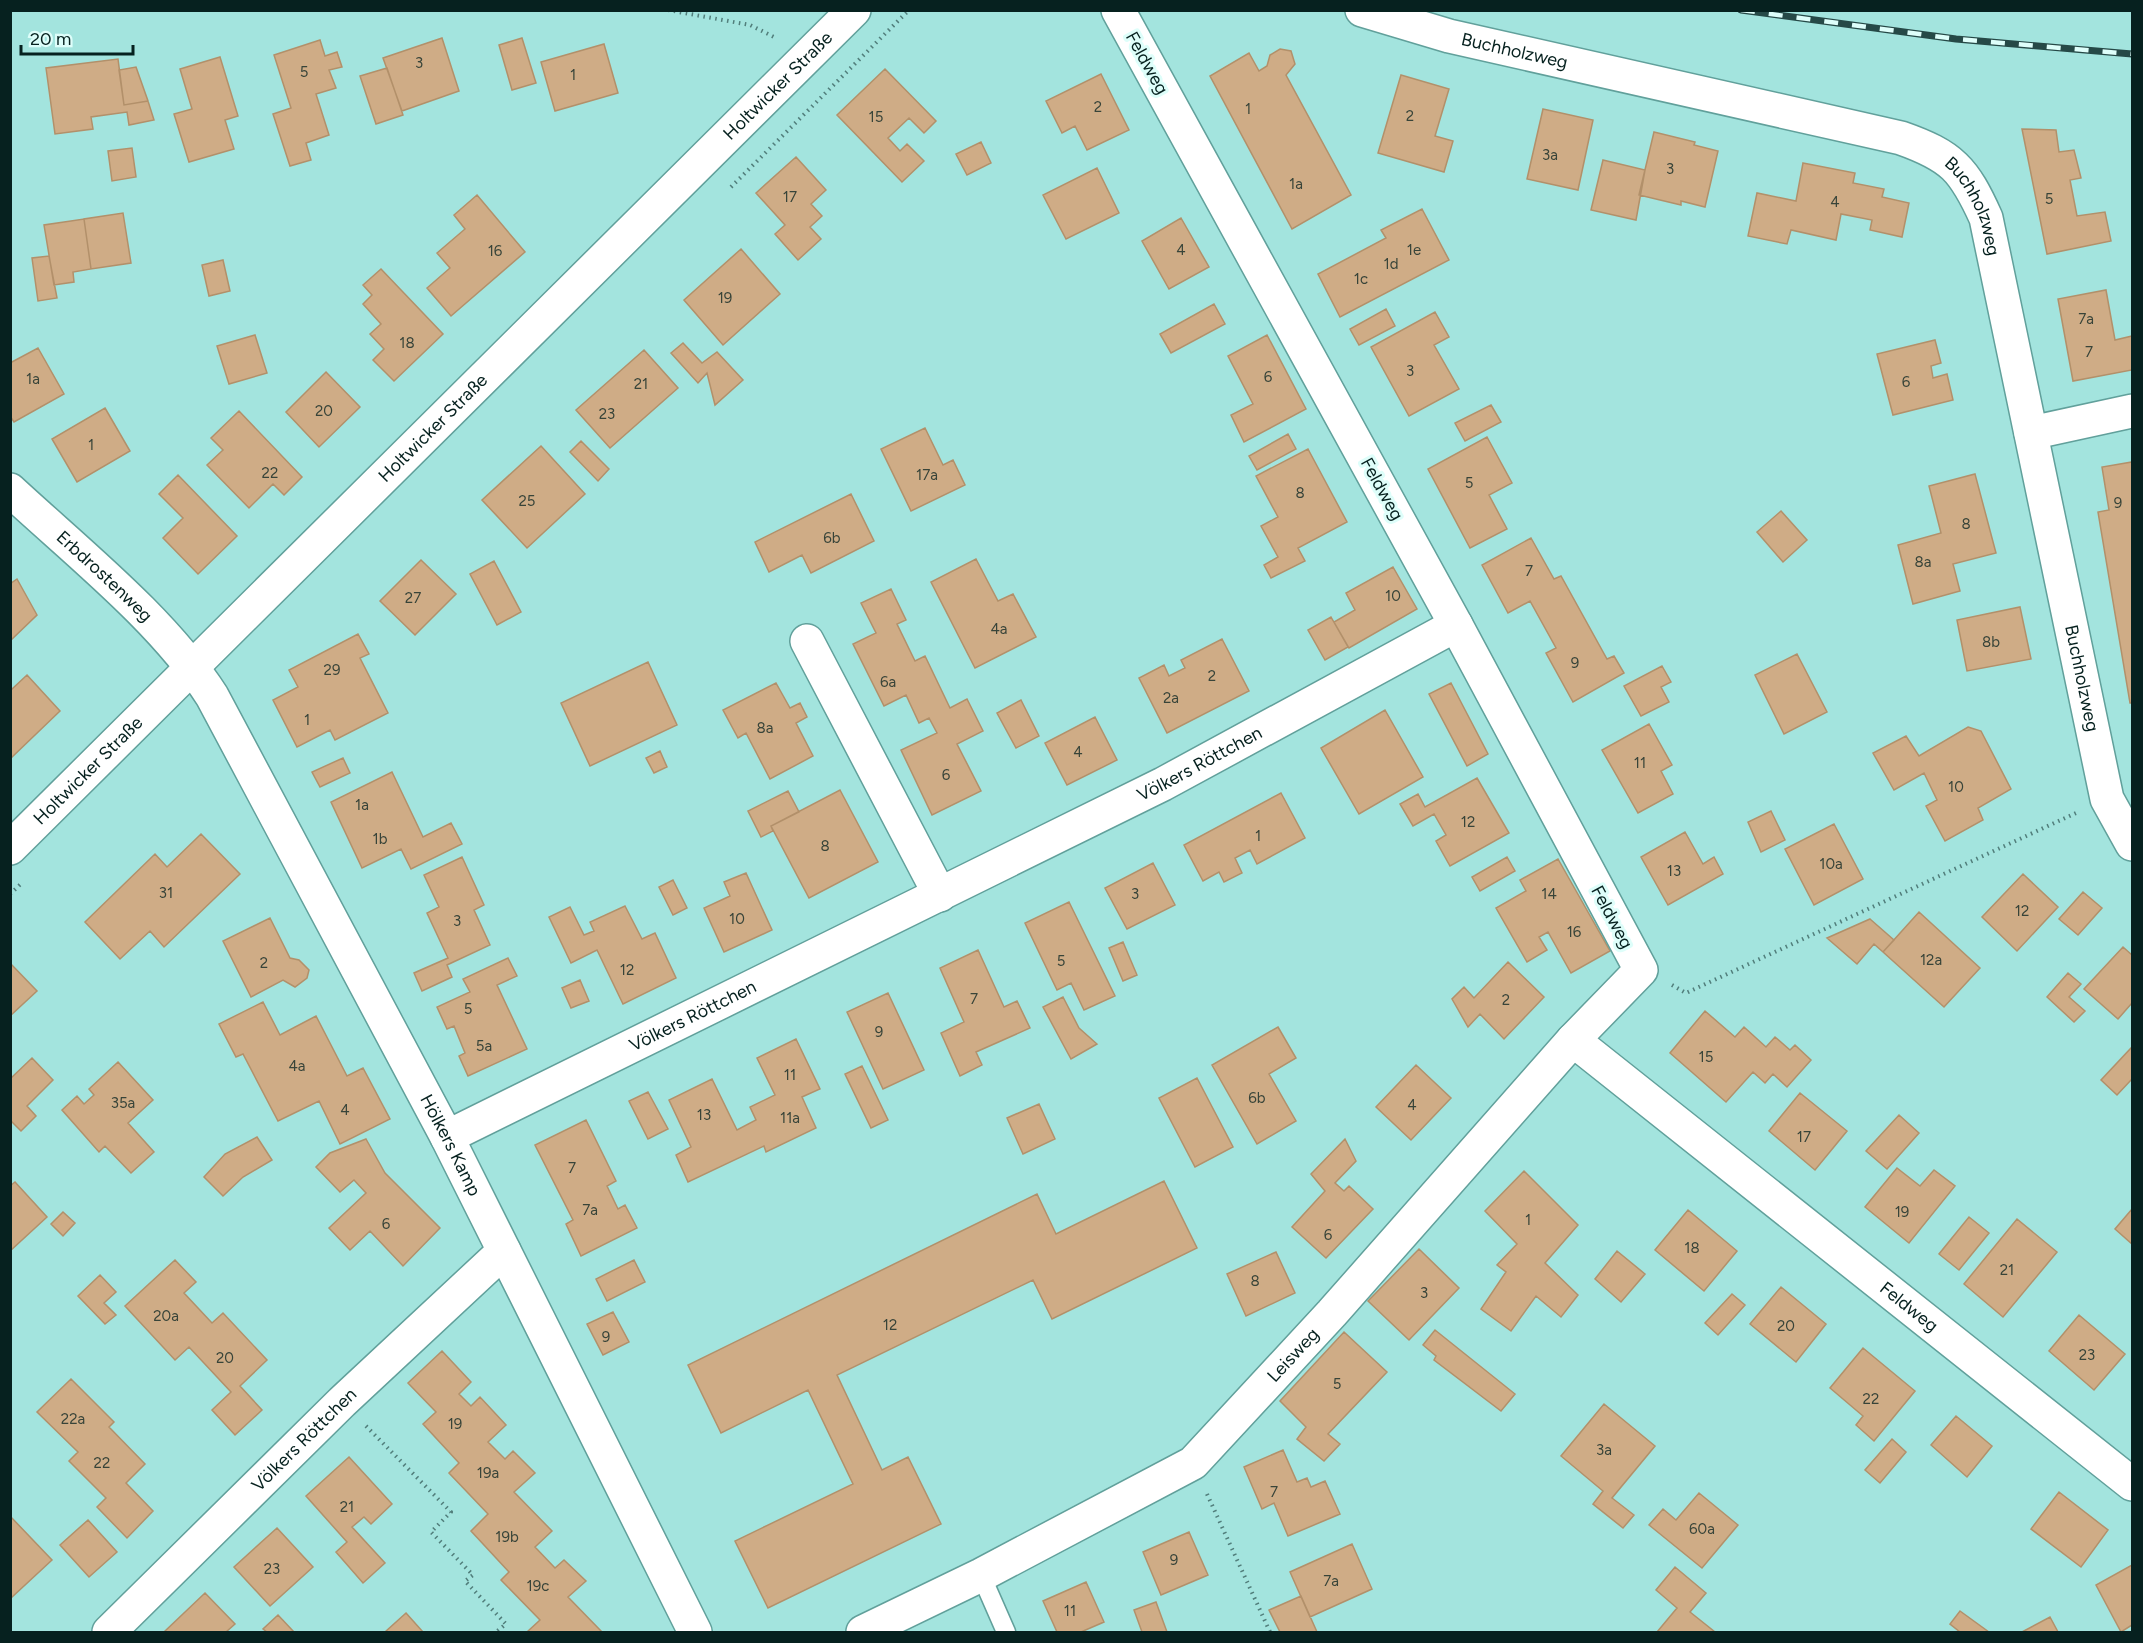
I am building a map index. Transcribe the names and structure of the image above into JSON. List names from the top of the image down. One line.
{"streets":{"street":["Buchholzweg","Feldweg","Holtwicker Straße","Erbdrostenweg","Völkers Röttchen","Hölkers Kamp","Leisweg"]},"crossings":[["Feldweg","Völkers Röttchen"],["Feldweg","Leisweg"],["Holtwicker Straße","Erbdrostenweg"],["Holtwicker Straße","Hölkers Kamp"],["Erbdrostenweg","Hölkers Kamp"],["Völkers Röttchen","Hölkers Kamp"]],"house_numbers":["3","5","1","2","1","2","15","3a","3","1a","17","5","4","4","1e","16","1d","1c","19","7a","18","7","3","6","1a","6","21","20","23","1","22","17a","5","8","25","9","8","6b","8a","7","10","27","4a","8b","9","29","2","6a","2a","1","8a","4","11","6","10","1a","12","1","1b","8","10a","13","31","3","14","12","10","3","16","12a","5","2","12","7","2","5","9","5a","15","4a","11","6b","35a","4","4","13","11a","17","7","7a","19","1","6","6","18","21","8","3","20a","12","20","9","23","20","5","22","22a","19","3a","22","19a","7","21","60a","19b","9","23","7a","19c","11"],"scale_bar":"20 m"}
